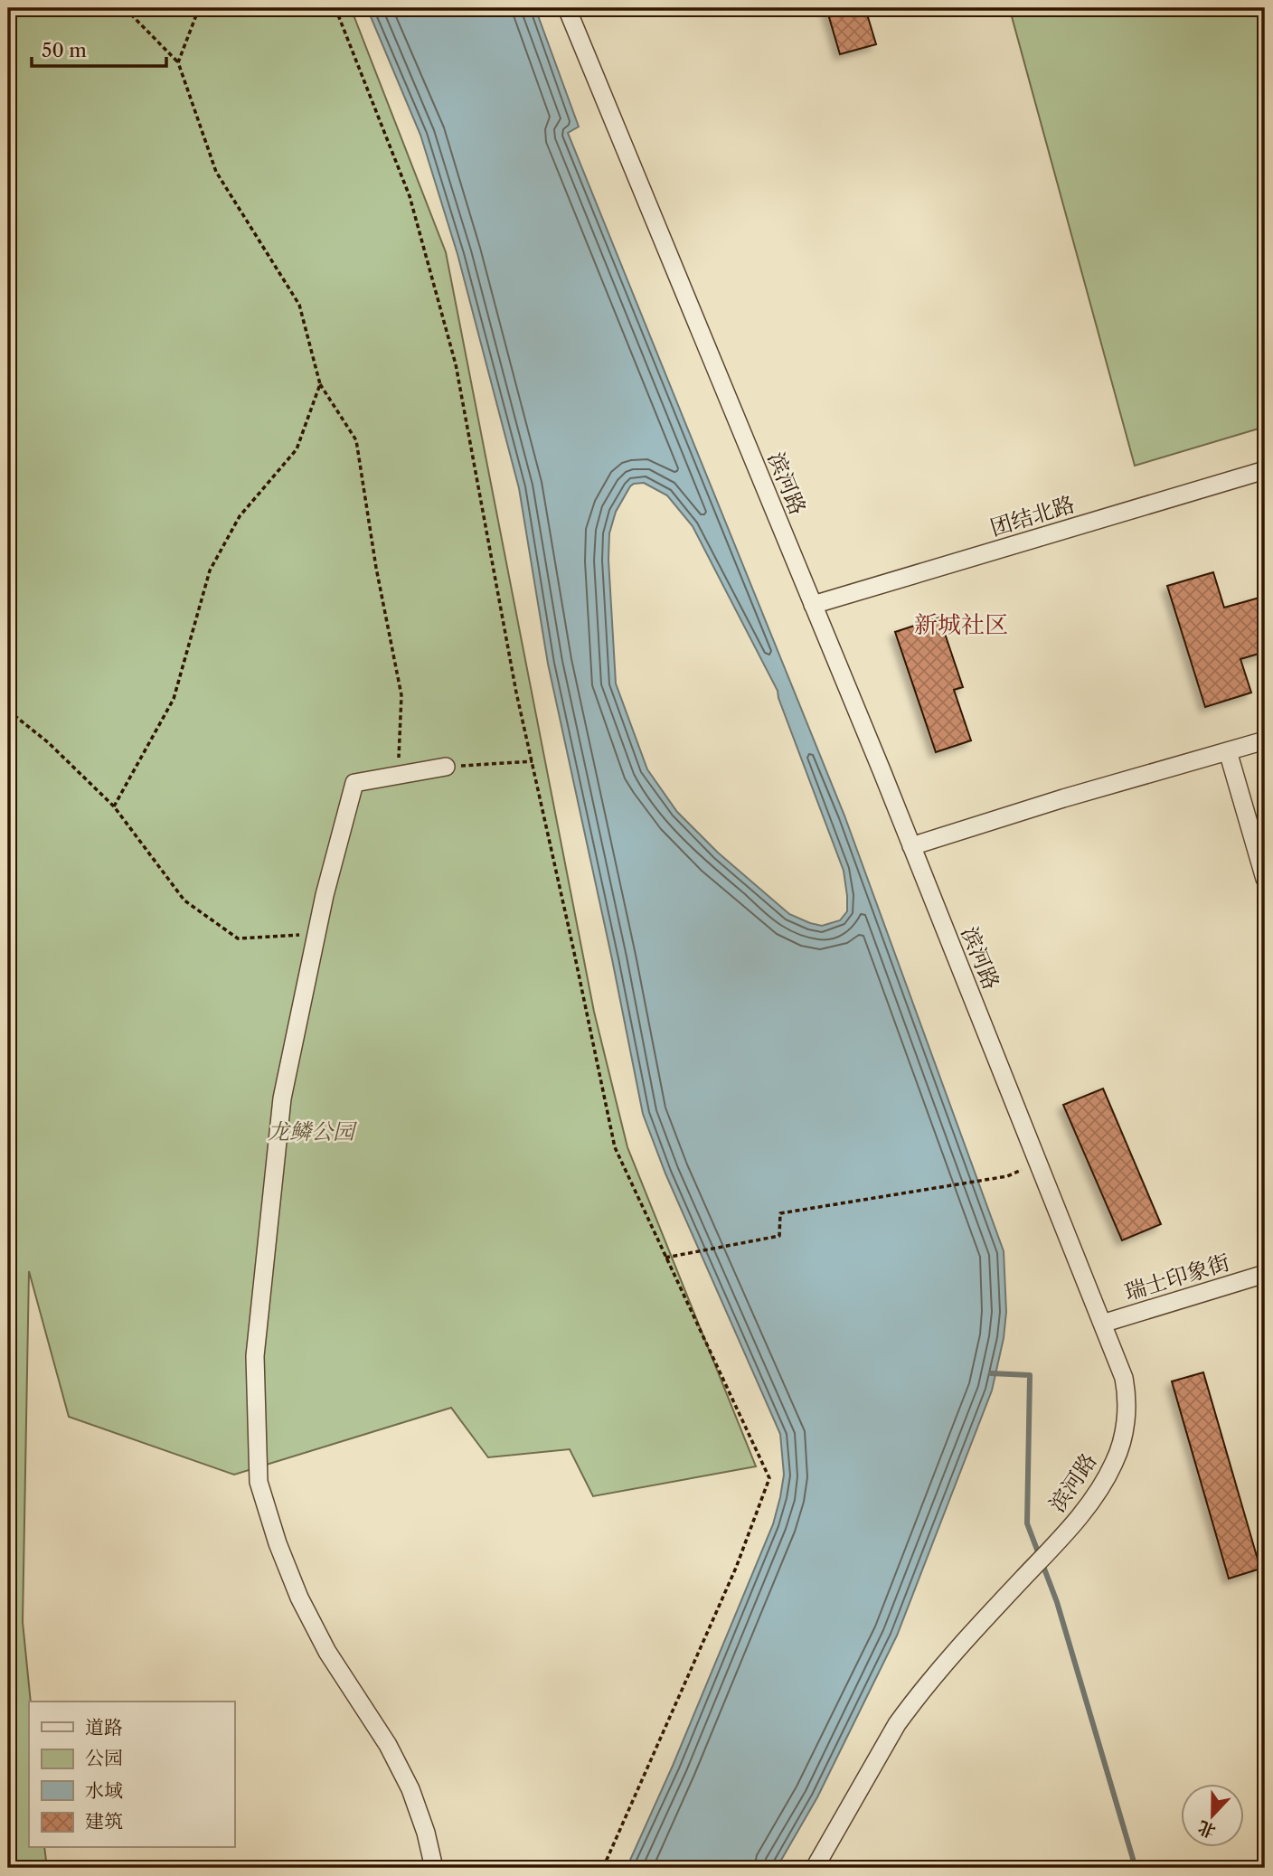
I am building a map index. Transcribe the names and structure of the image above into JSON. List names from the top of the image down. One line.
{"streets":{"street":["滨河路","团结北路","瑞士印象街"]},"crossings":[["滨河路","团结北路"],["滨河路","瑞士印象街"]],"districts":["新城社区"],"parks":["龙鳞公园"],"legend":["道路","公园","水域","建筑"],"scale_bar":"50 m","north":"bottom"}
